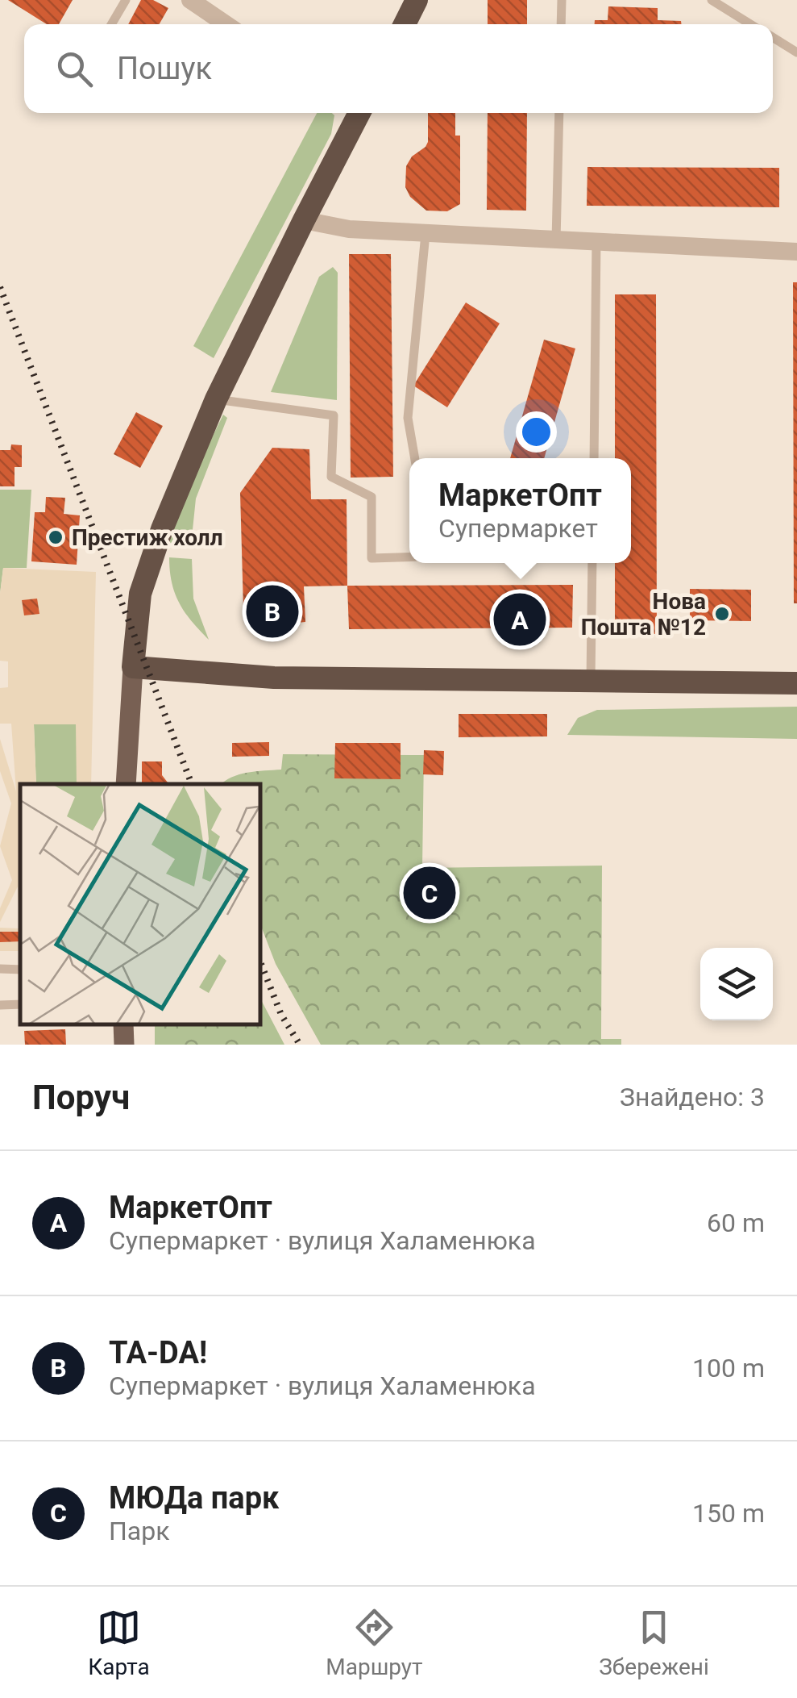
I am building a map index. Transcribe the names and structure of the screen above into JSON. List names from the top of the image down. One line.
{"places":["Престиж холл","Нова Пошта №12"],"page":{"search":"Пошук","popup":["МаркетОпт","Супермаркет"],"pins":["B","A","C"],"heading":["Поруч","Знайдено: 3"],"list":[{"mark":"A","name":"МаркетОпт","note":"Супермаркет · вулиця Халаменюка","value":"60 m"},{"mark":"B","name":"TA-DA!","note":"Супермаркет · вулиця Халаменюка","value":"100 m"},{"mark":"C","name":"МЮДа парк","note":"Парк","value":"150 m"}],"nav":["Карта","Маршрут","Збережені"]}}
